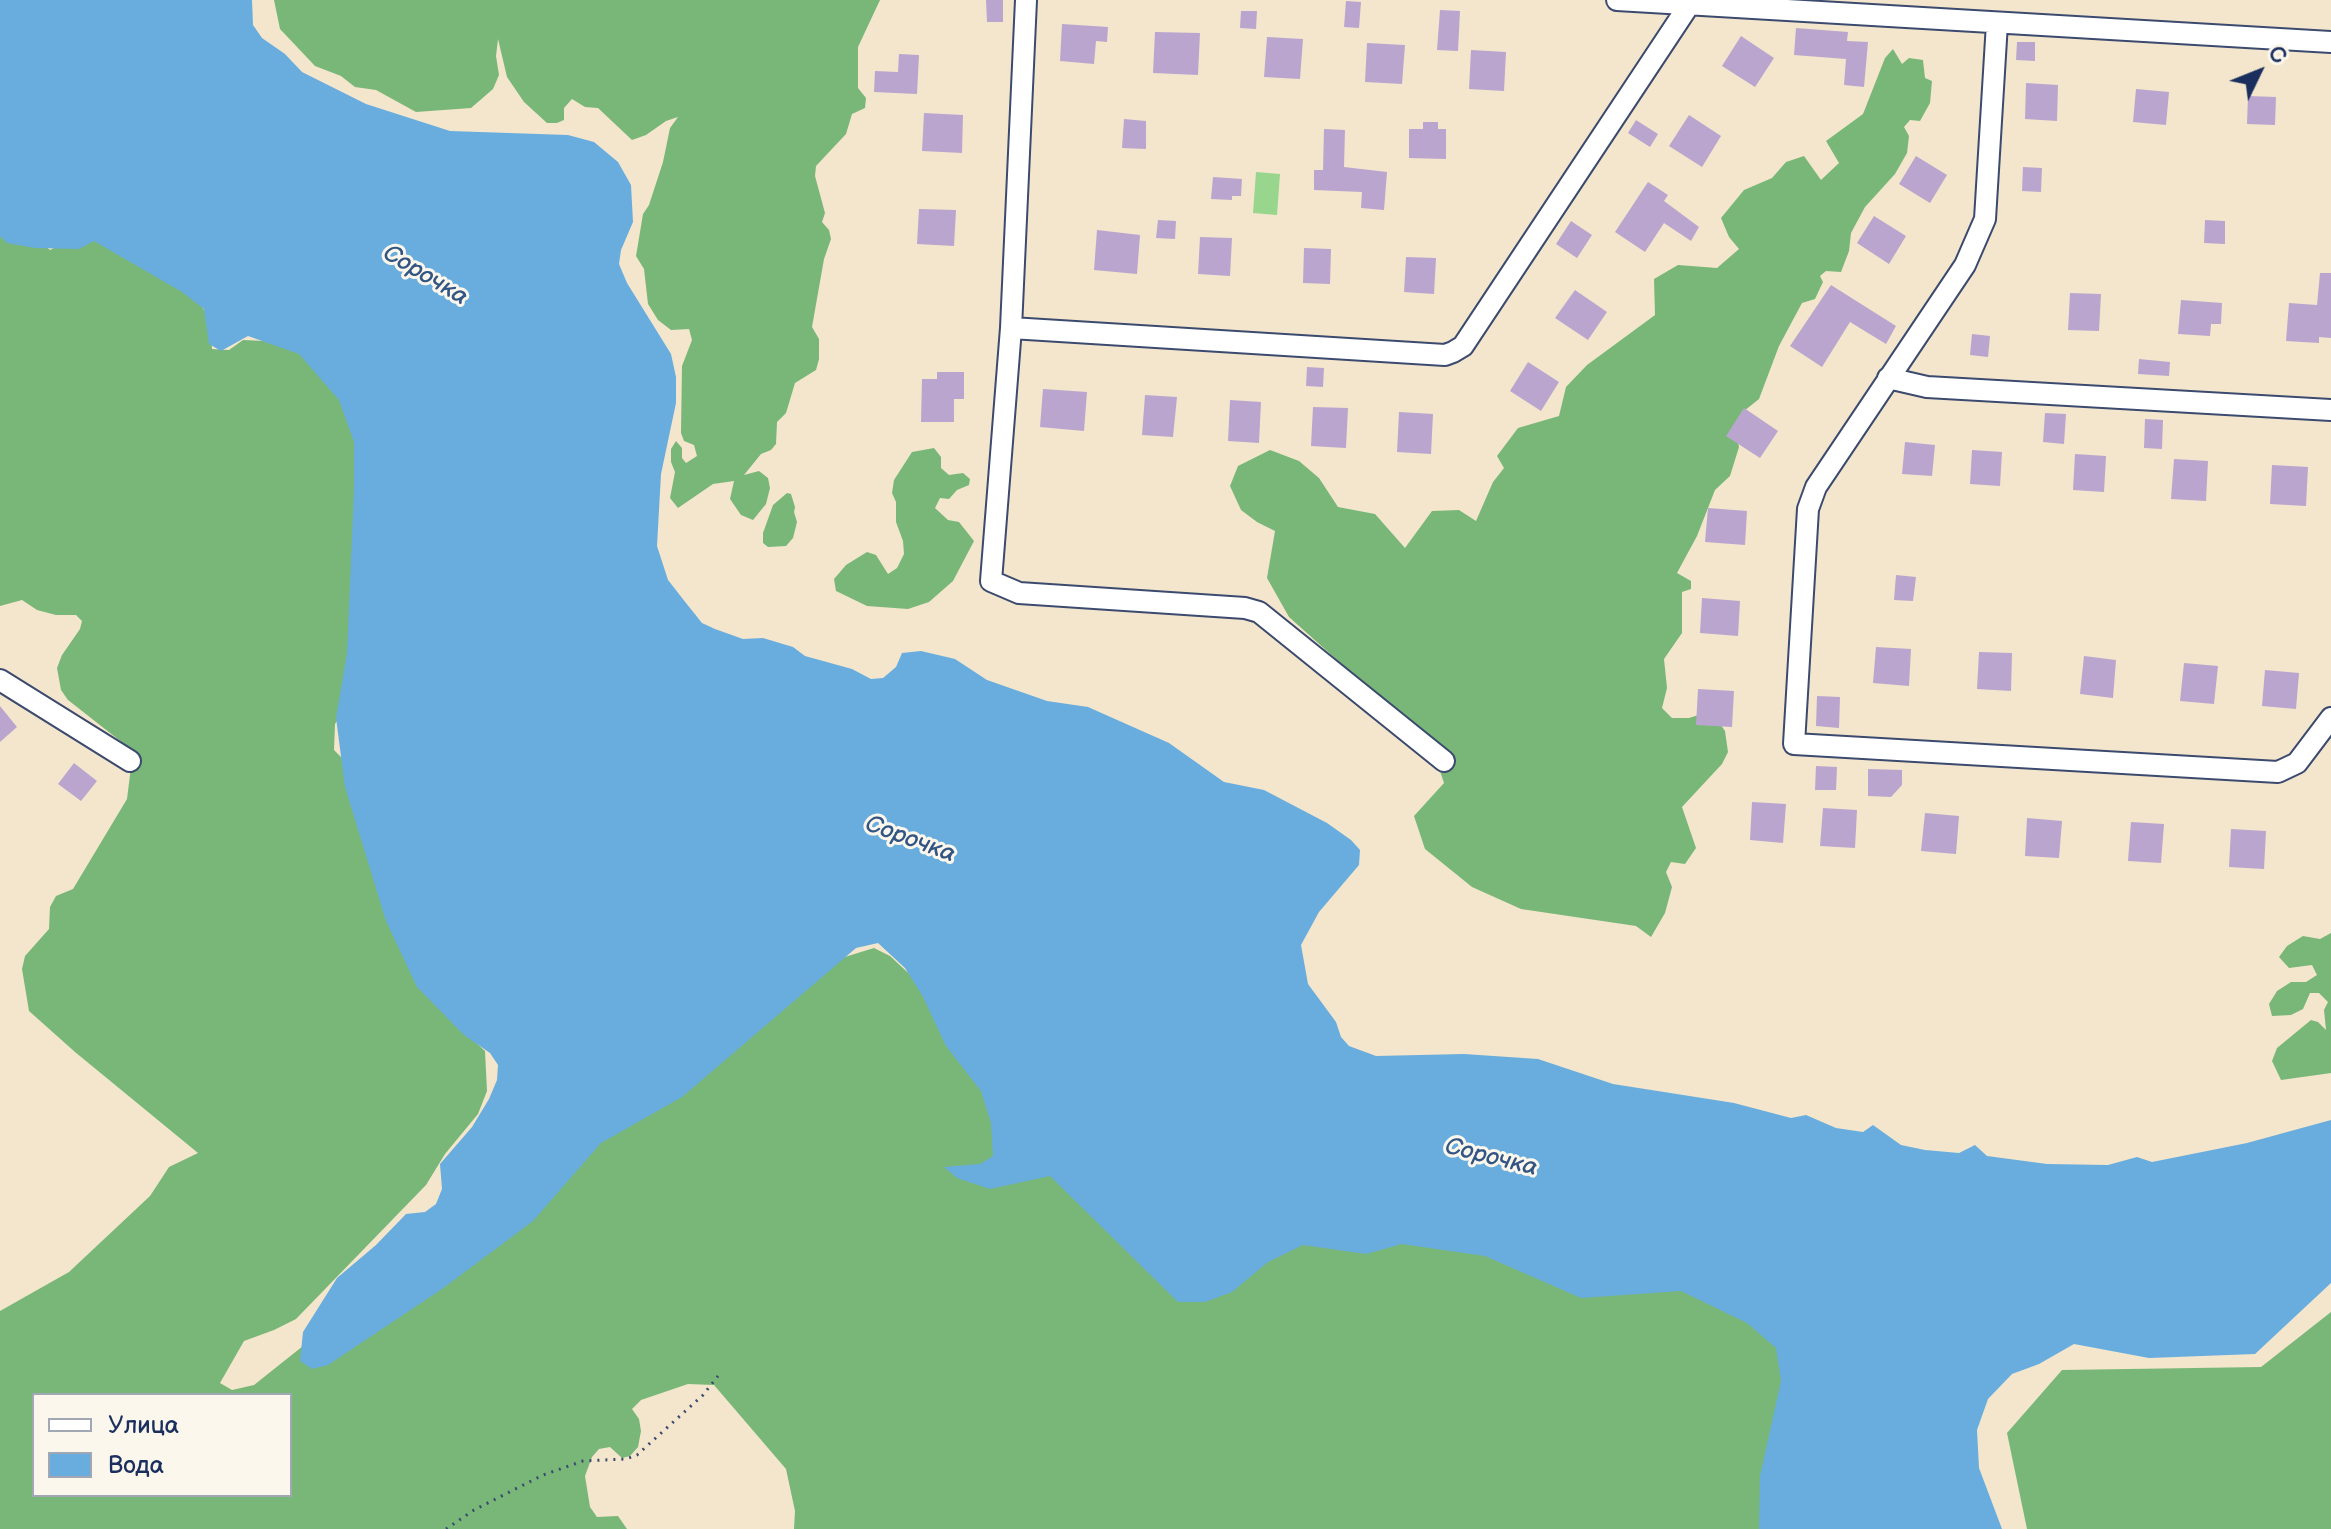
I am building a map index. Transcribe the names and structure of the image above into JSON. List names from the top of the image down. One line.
{"water":["Сорочка"],"legend":["Улица","Вода"],"north":"top right"}
